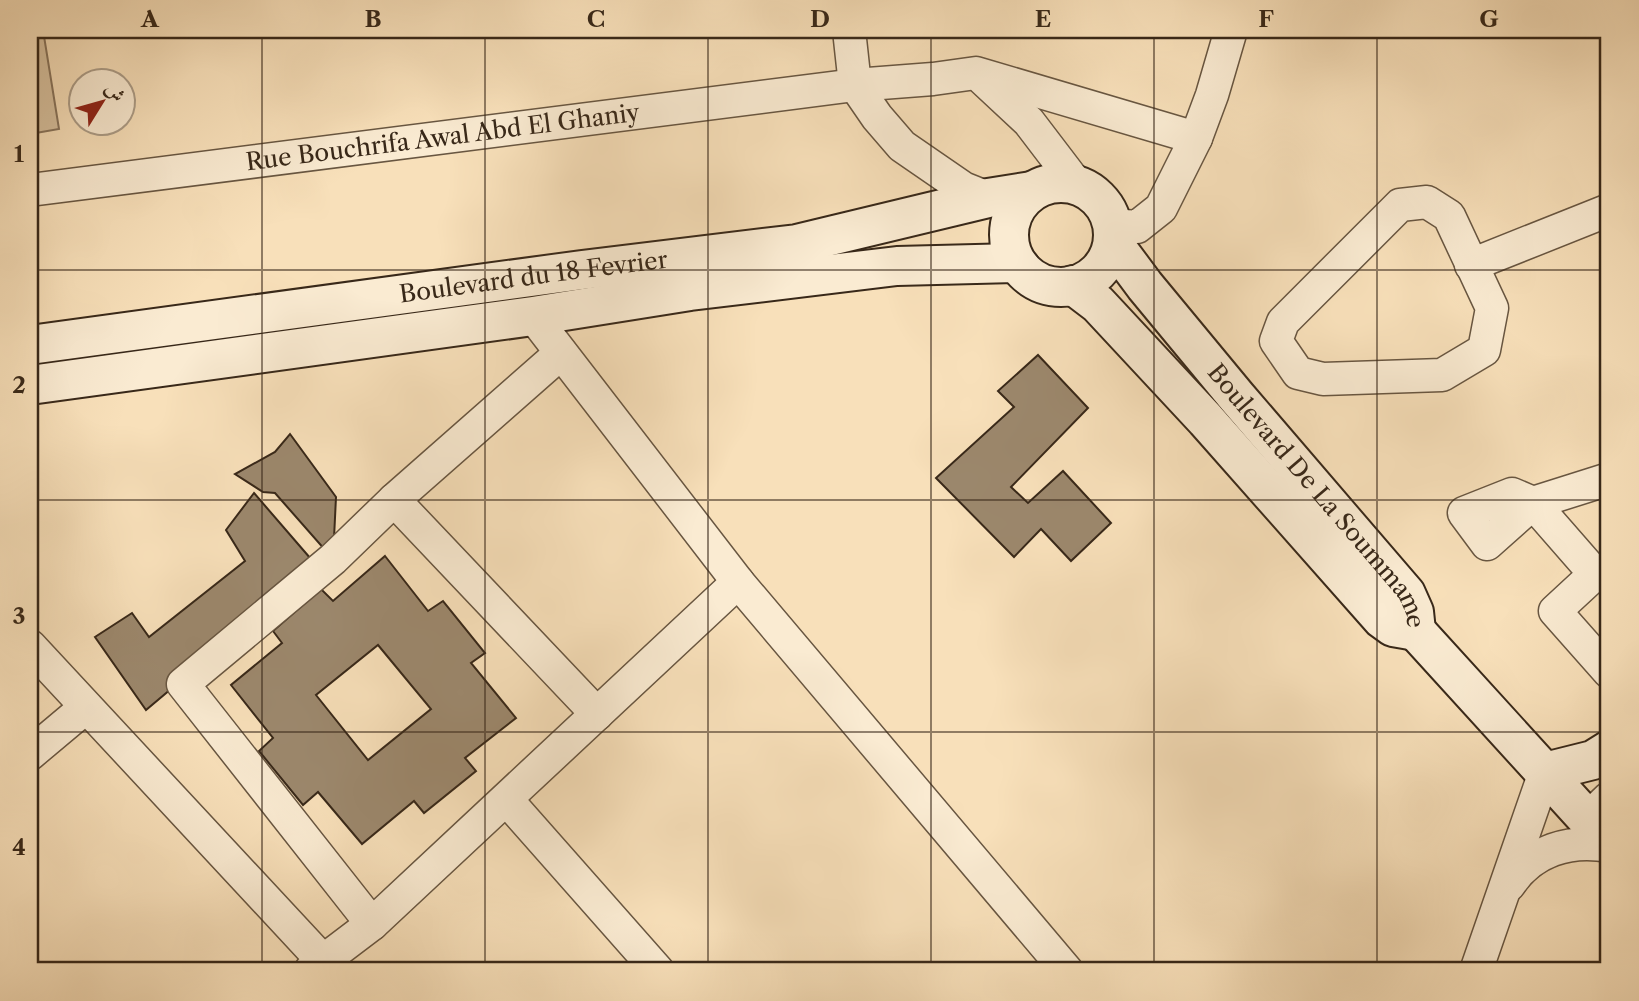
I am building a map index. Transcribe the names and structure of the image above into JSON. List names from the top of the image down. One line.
{"streets":{"main road":["Boulevard du 18 Fevrier","Boulevard De La Soummame"],"street":["Rue Bouchrifa Awal Abd El Ghaniy"]},"crossings":[["Boulevard du 18 Fevrier","Boulevard De La Soummame"]],"north":"top right","grid":{"columns":["A","B","C","D","E","F","G"],"rows":["1","2","3","4"]}}
